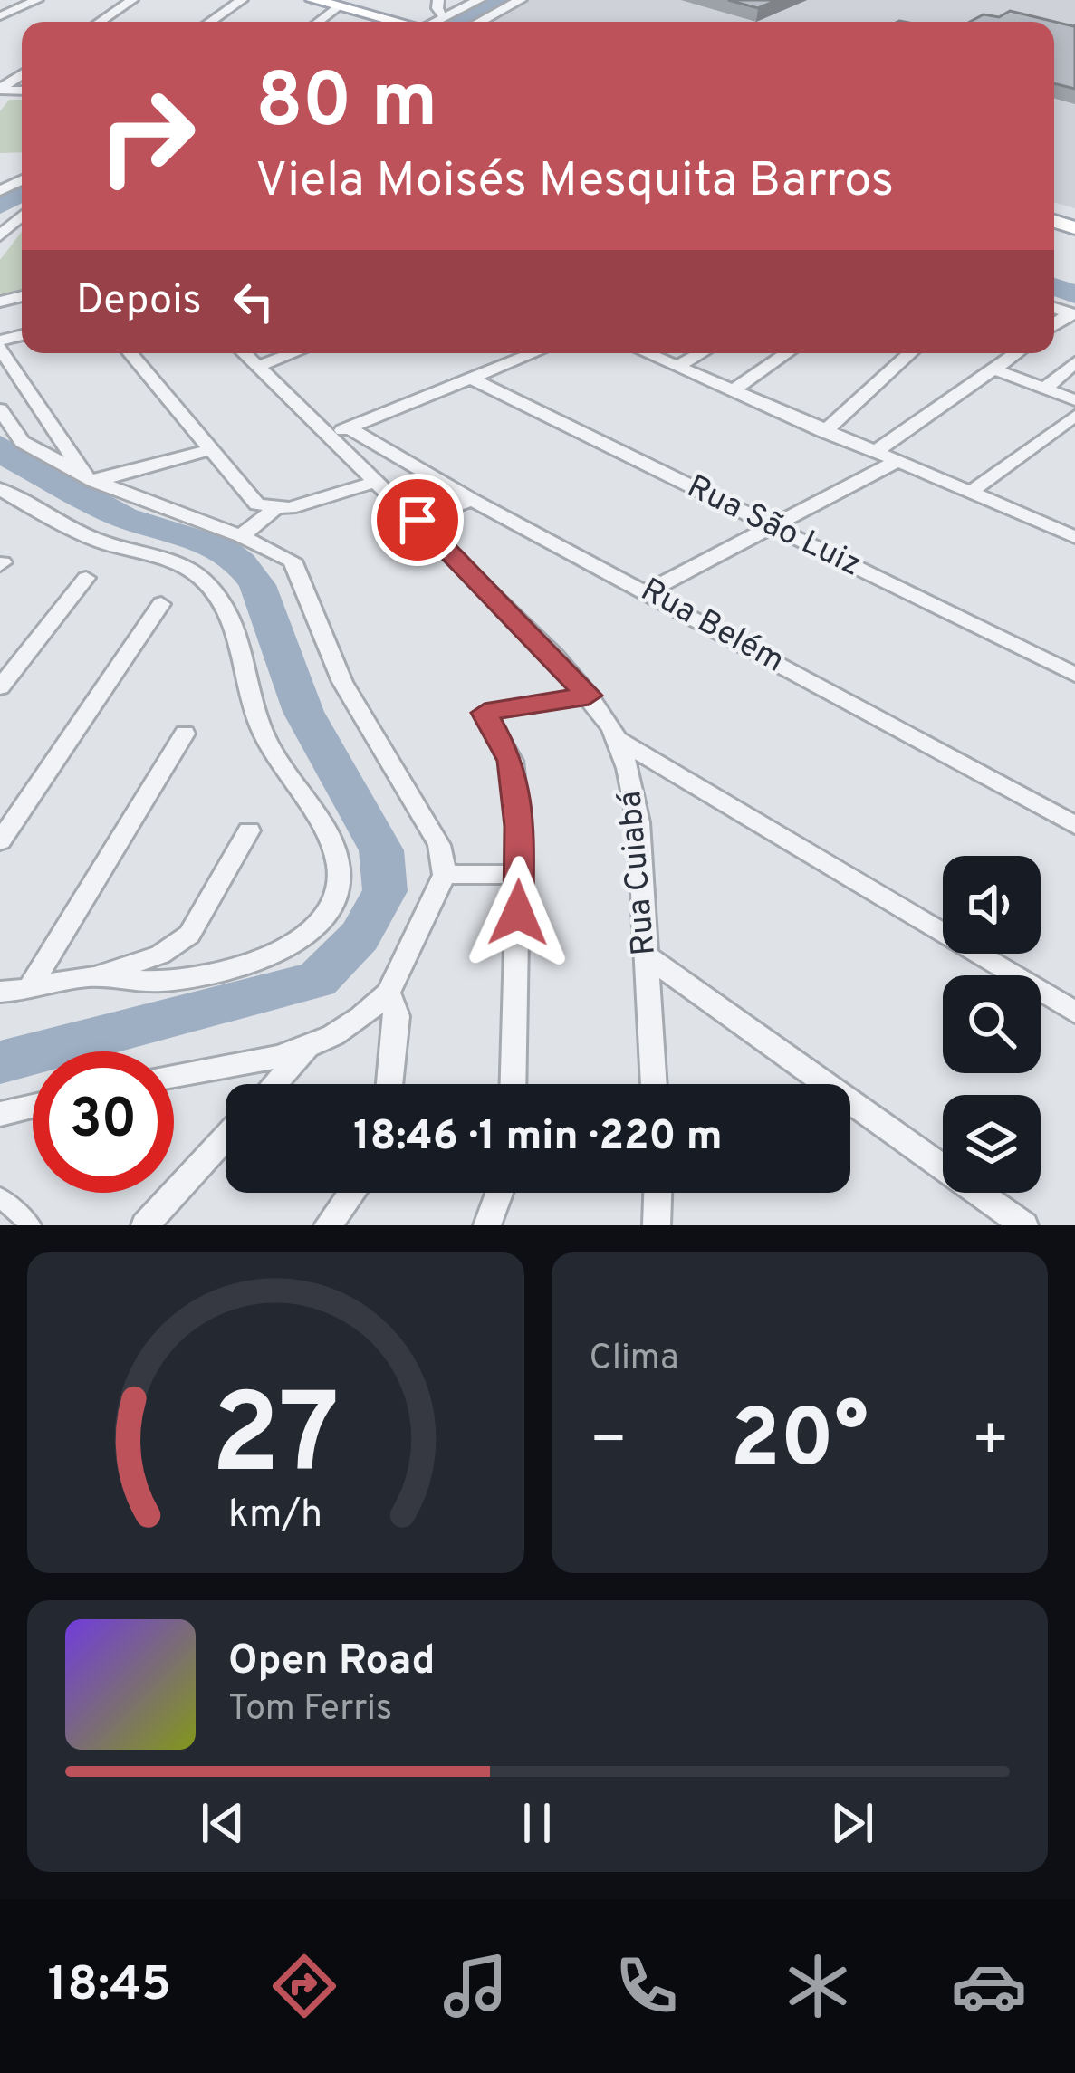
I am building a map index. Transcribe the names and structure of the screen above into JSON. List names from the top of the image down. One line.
{"streets":{"street":["Rua São Luiz","Rua Belém","Rua Cuiabá"]},"crossings":[["Rua Belém","Rua Cuiabá"]],"page":{"turn":["80 m","Viela Moisés Mesquita Barros"],"then":"Depois","limit":"30","trip":"18:46 · 1 min · 220 m","tile":"Clima","heat":["−","20°","+"],"song":["Open Road","Tom Ferris"],"tabs":"18:45","gauge":["27","km/h"]}}
